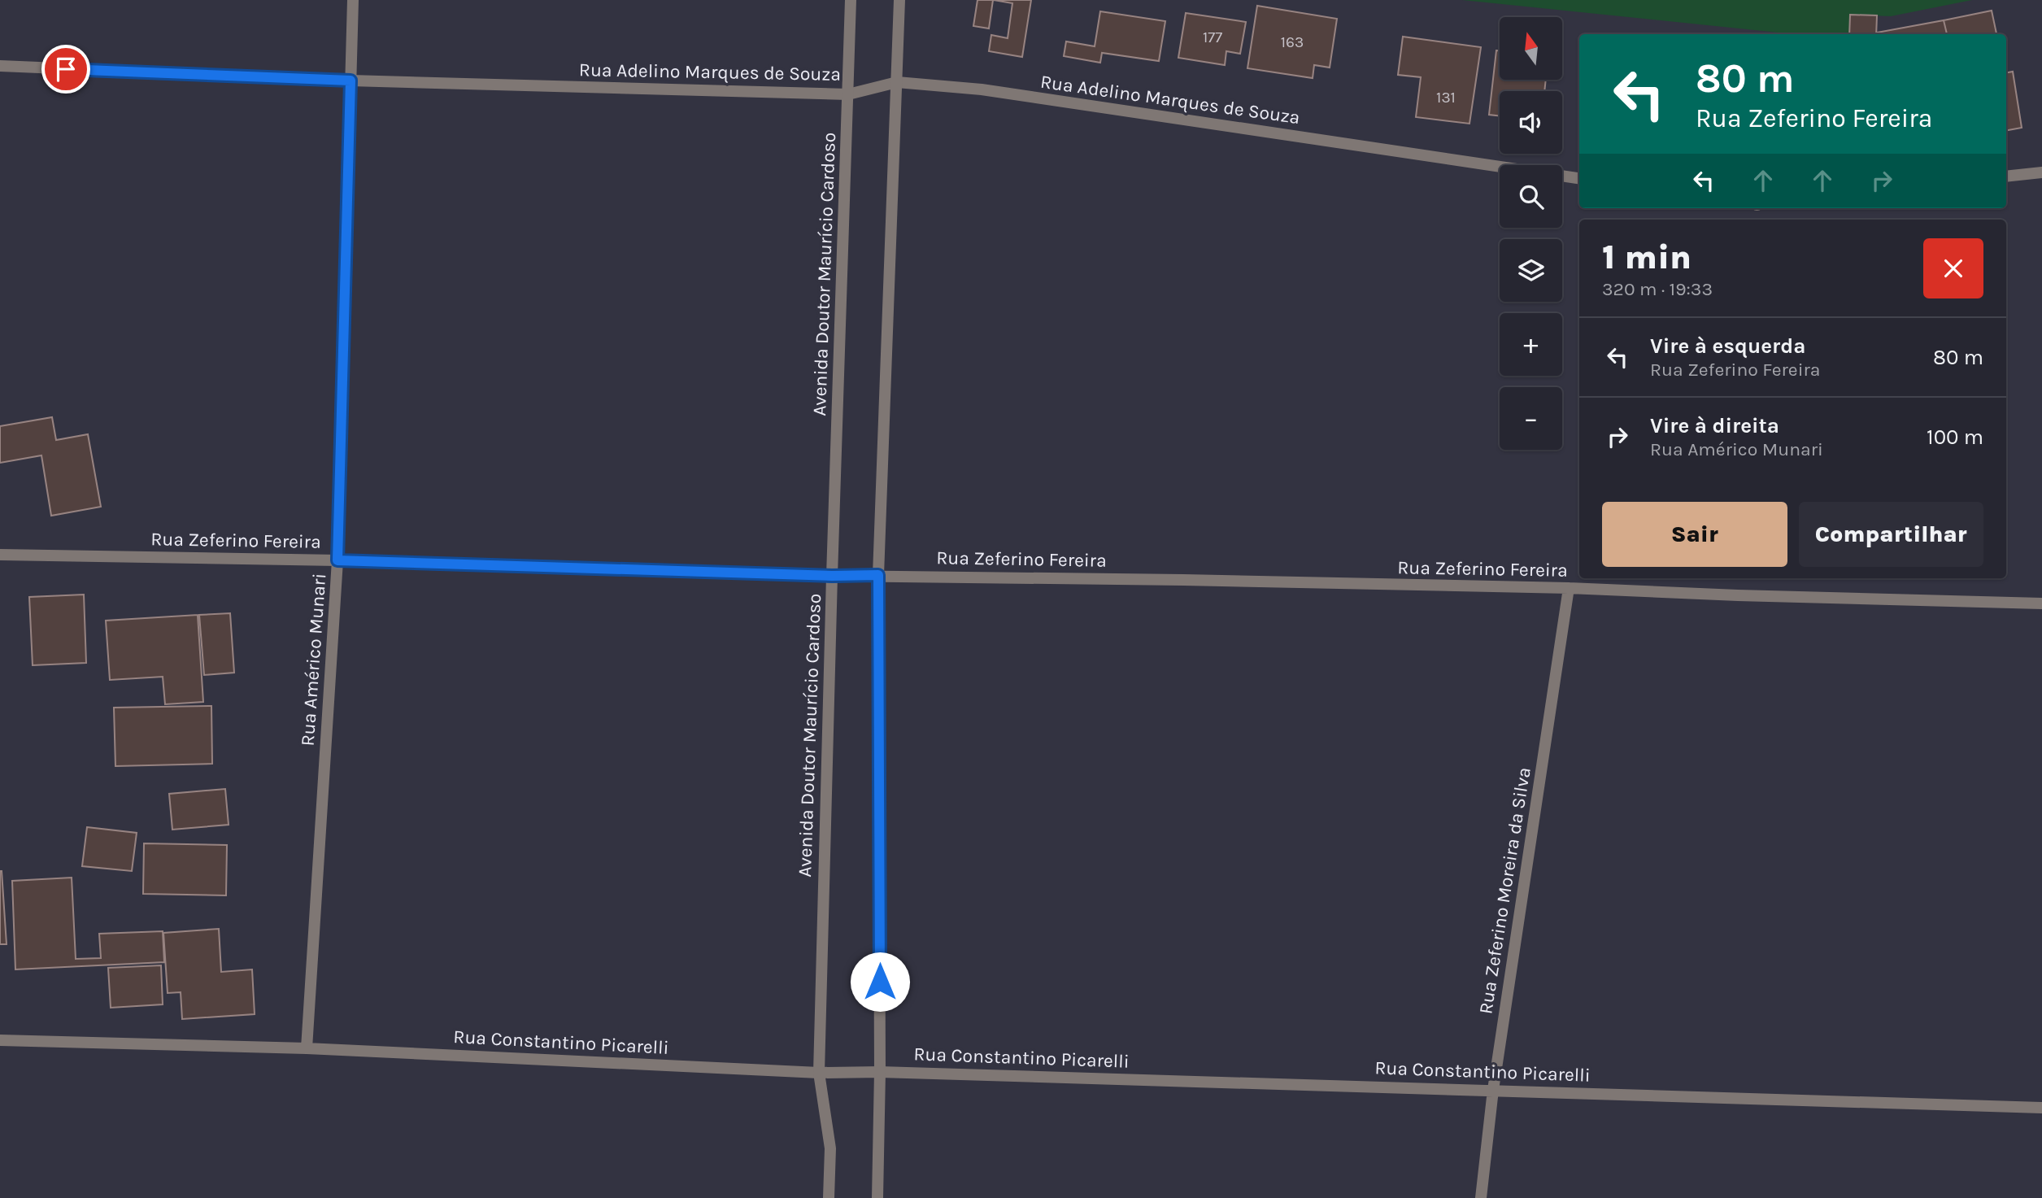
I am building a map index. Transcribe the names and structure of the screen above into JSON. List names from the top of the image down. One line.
{"streets":{"street":["Rua Adelino Marques de Souza","Avenida Doutor Maurício Cardoso","Rua Zeferino Fereira","Rua Américo Munari","Rua Zeferino Moreira da Silva","Rua Constantino Picarelli"]},"crossings":[["Rua Adelino Marques de Souza","Avenida Doutor Maurício Cardoso"],["Rua Adelino Marques de Souza","Rua Américo Munari"],["Avenida Doutor Maurício Cardoso","Rua Zeferino Fereira"],["Avenida Doutor Maurício Cardoso","Rua Constantino Picarelli"],["Rua Zeferino Fereira","Rua Américo Munari"],["Rua Zeferino Fereira","Rua Zeferino Moreira da Silva"],["Rua Américo Munari","Rua Constantino Picarelli"],["Rua Zeferino Moreira da Silva","Rua Constantino Picarelli"]],"house_numbers":["177","163","131"],"north":"top","page":{"map_buttons":["+","−"],"turn":["80 m","Rua Zeferino Fereira"],"heading":["1 min","320 m · 19:33"],"list":[{"name":"Vire à esquerda","note":"Rua Zeferino Fereira","value":"80 m"},{"name":"Vire à direita","note":"Rua Américo Munari","value":"100 m"}],"buttons":["Sair","Compartilhar"]}}
